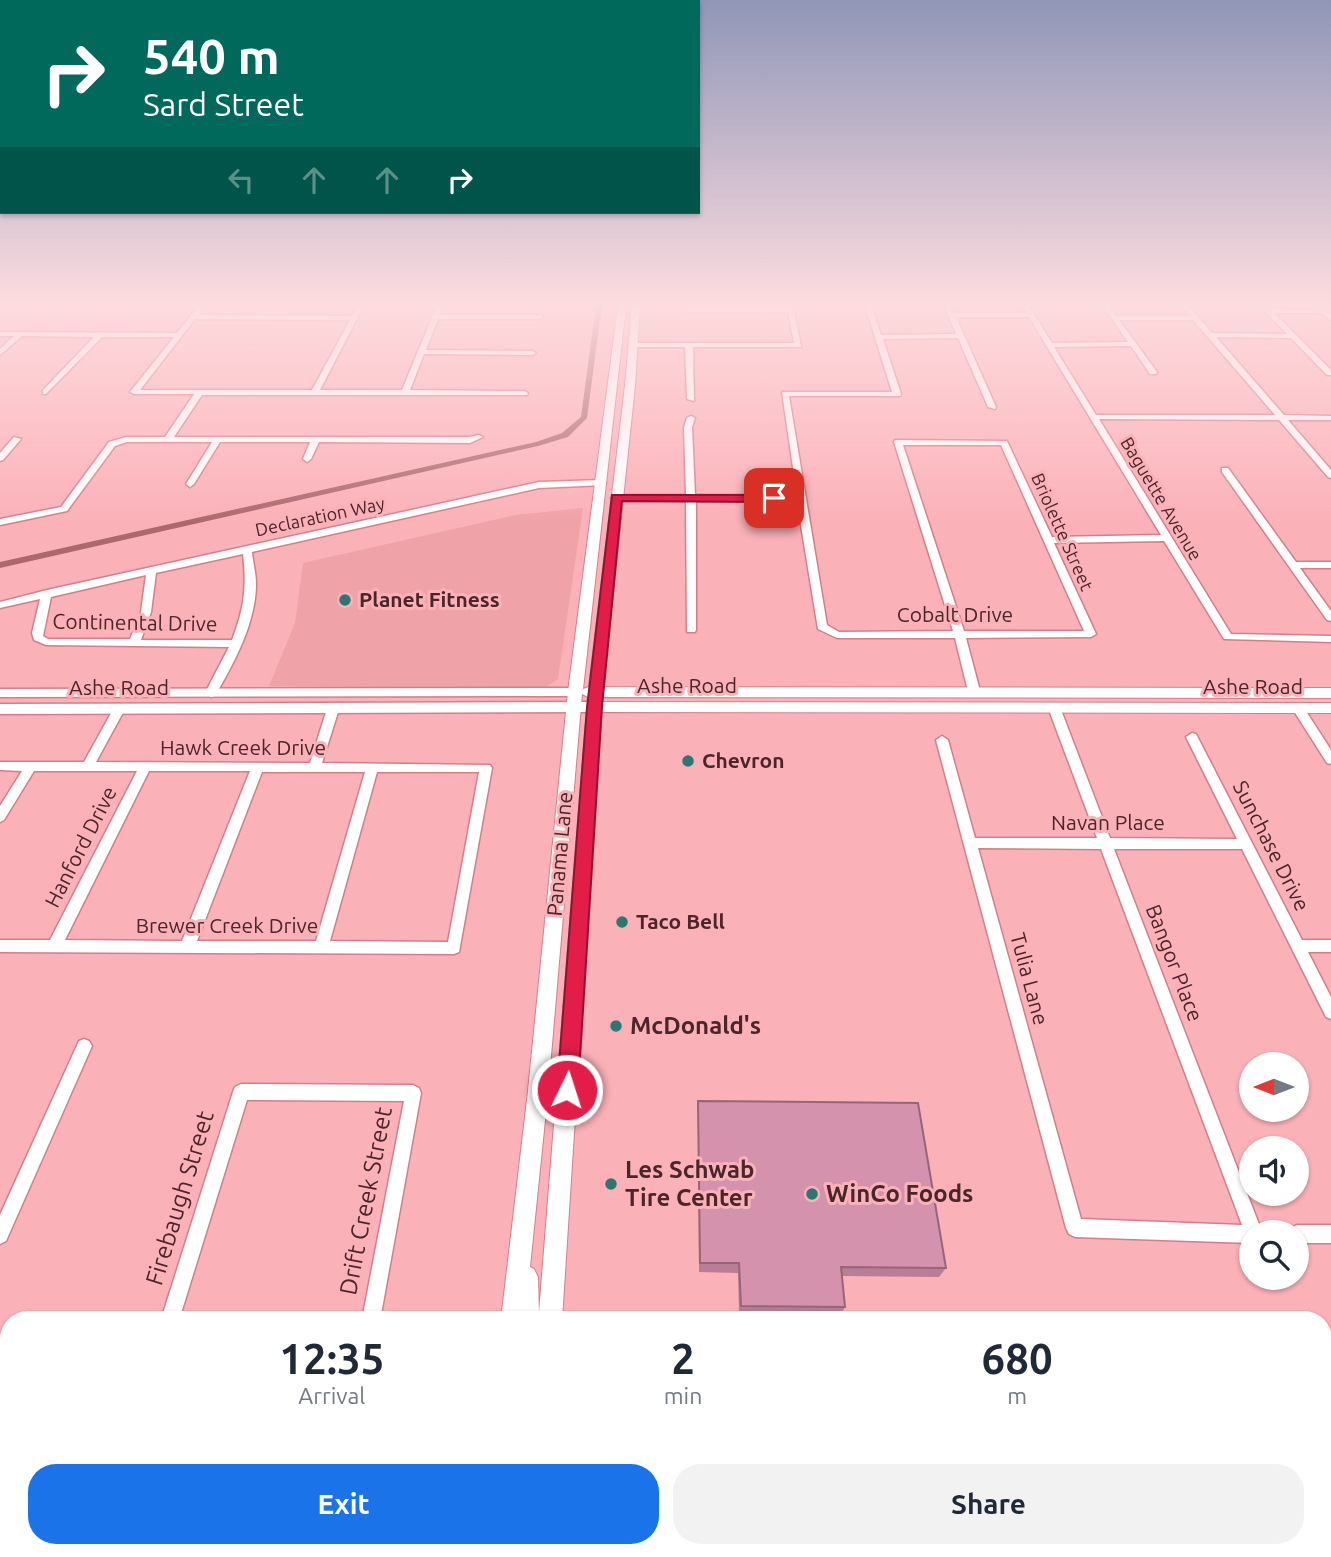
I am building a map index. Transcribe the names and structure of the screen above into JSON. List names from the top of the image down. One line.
{"streets":{"main road":["Ashe Road","Panama Lane"],"street":["Baguette Avenue","Declaration Way","Briolette Street","Cobalt Drive","Continental Drive","Hawk Creek Drive","Navan Place","Sunchase Drive","Hanford Drive","Brewer Creek Drive","Bangor Place","Tulia Lane","Firebaugh Street","Drift Creek Street"]},"crossings":[["Declaration Way","Continental Drive"],["Declaration Way","Panama Lane"],["Briolette Street","Cobalt Drive"],["Ashe Road","Panama Lane"],["Ashe Road","Bangor Place"],["Hawk Creek Drive","Hanford Drive"],["Hawk Creek Drive","Brewer Creek Drive"],["Navan Place","Sunchase Drive"],["Navan Place","Bangor Place"],["Navan Place","Tulia Lane"],["Hanford Drive","Brewer Creek Drive"],["Firebaugh Street","Drift Creek Street"]],"places":["Planet Fitness","Chevron","Taco Bell","McDonald's","Les Schwab Tire Center","WinCo Foods"],"north":"left","page":{"turn":["540 m","Sard Street"],"eta":["12:35","Arrival","2","min","680","m"],"buttons":["Exit","Share"]}}
